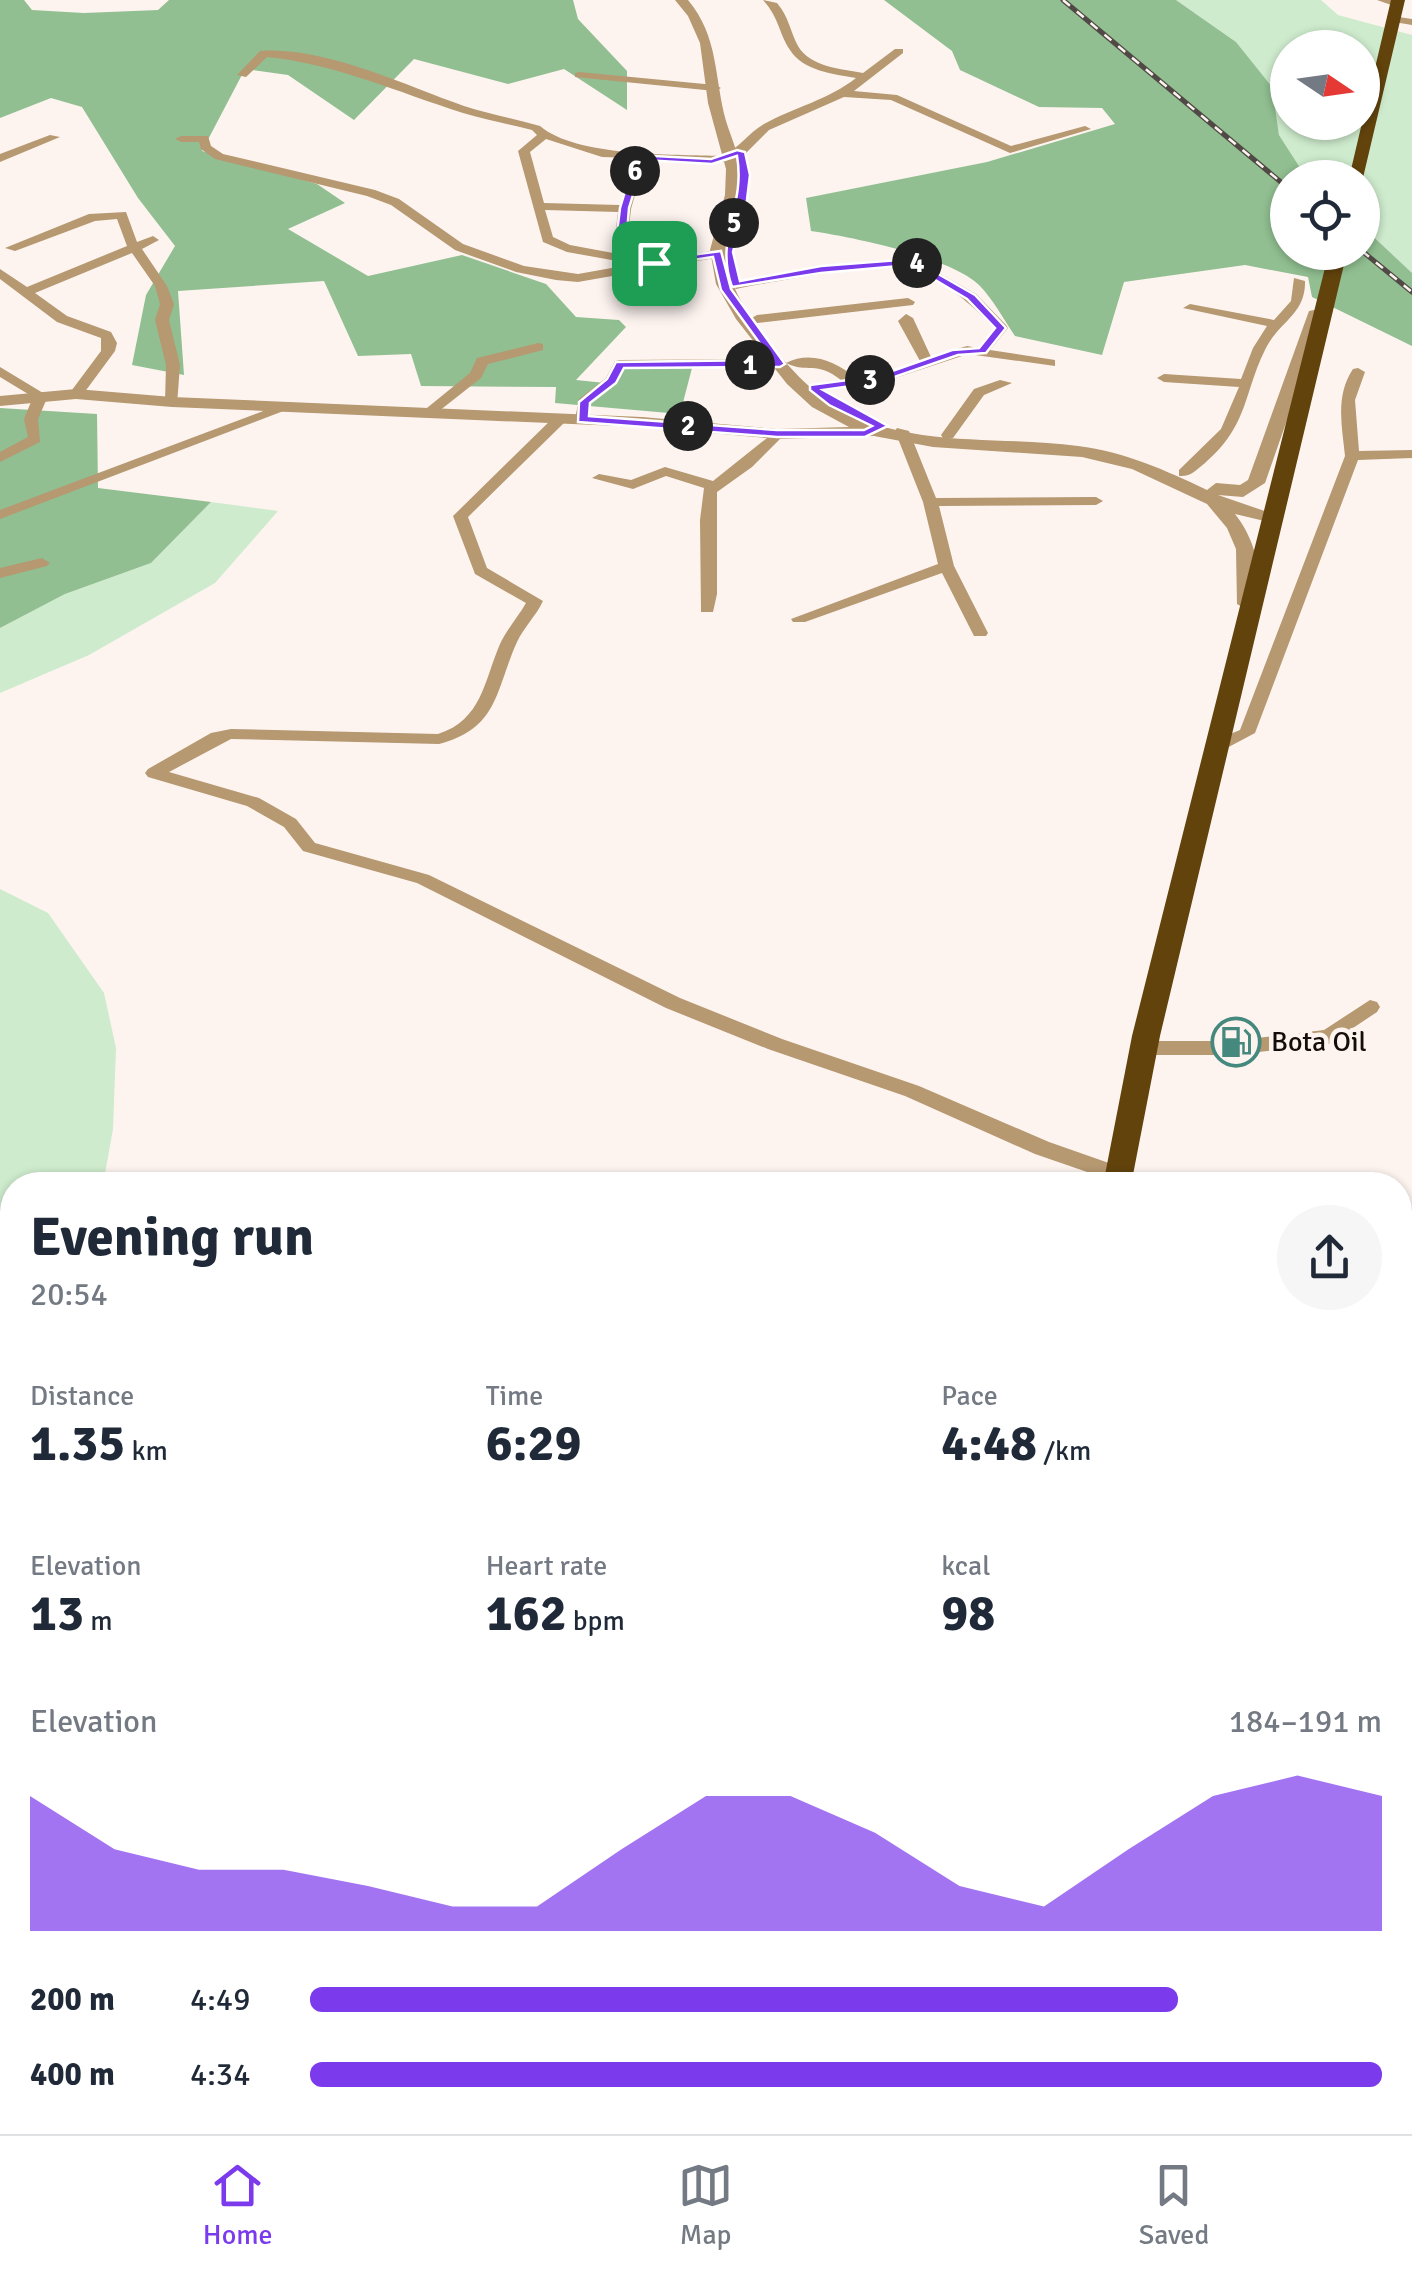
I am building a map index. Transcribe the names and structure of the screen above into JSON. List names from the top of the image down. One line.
{"places":{"fuel station":["Bota Oil"]},"north":"right","page":{"pins":["6","5","4","1","3","2"],"heading":["Evening run","20:54"],"stats":[["Distance","1.35 km"],["Time","6:29"],["Pace","4:48 /km"],["Elevation","13 m"],["Heart rate","162 bpm"],["kcal","98"]],"chart":["Elevation","184–191 m"],"list":[{"name":"200 m","note":"4:49"},{"name":"400 m","note":"4:34"}],"tabs":["Home","Map","Saved"]}}
